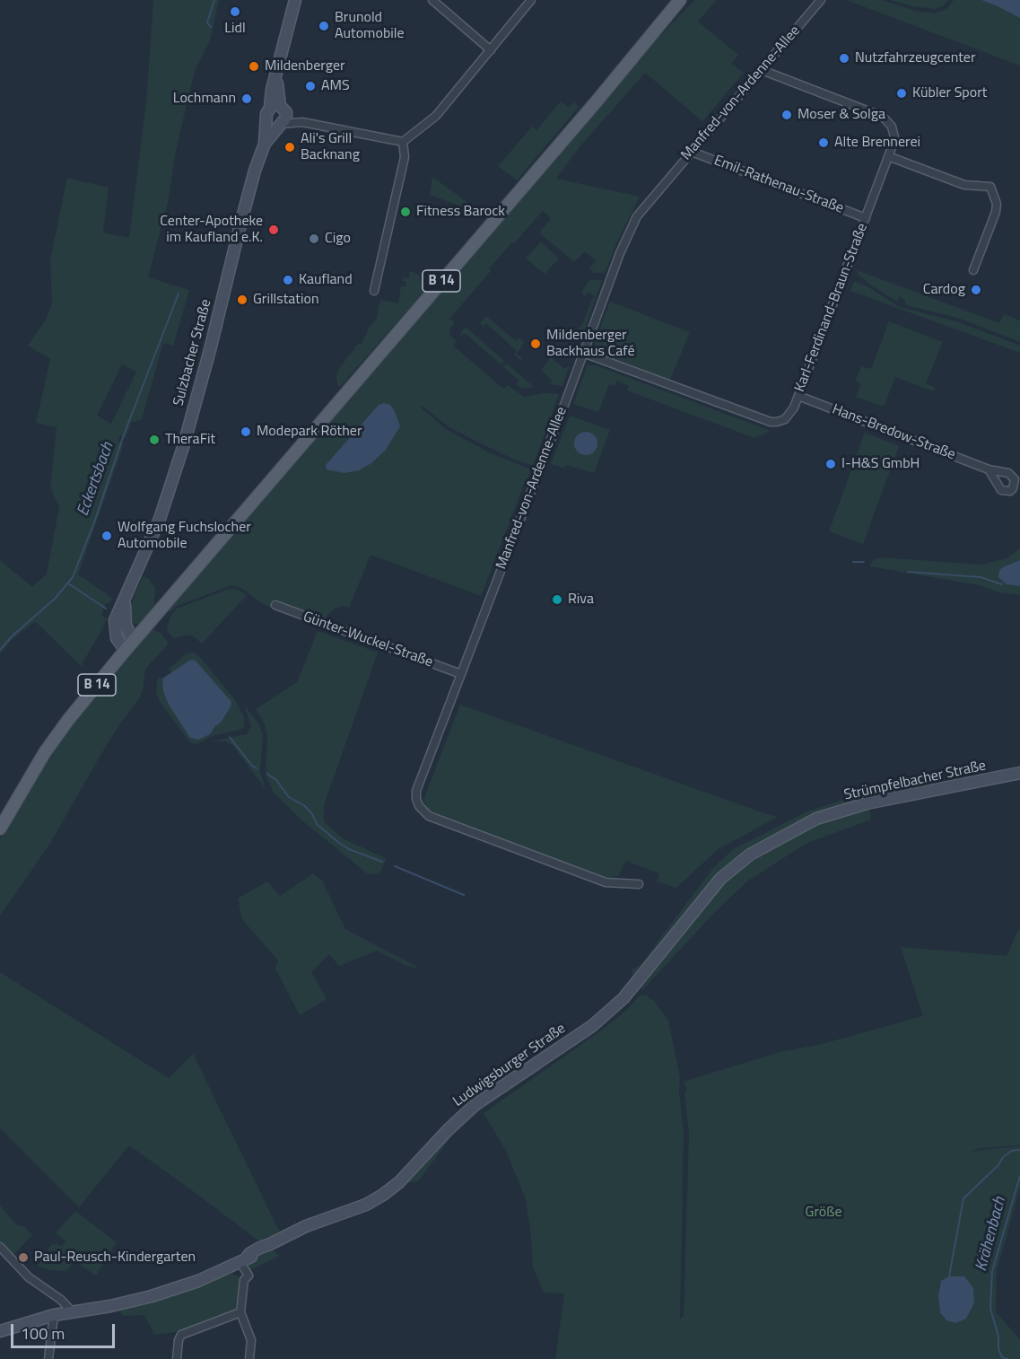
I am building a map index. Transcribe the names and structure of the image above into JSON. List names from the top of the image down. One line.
{"streets":{"main road":["B 14"],"street":["Manfred-von-Ardenne-Allee","Emil-Rathenau-Straße","Karl-Ferdinand-Braun-Straße","Sulzbacher Straße","Hans-Bredow-Straße","Günter-Wuckel-Straße","Strümpfelbacher Straße","Ludwigsburger Straße"]},"crossings":[["Manfred-von-Ardenne-Allee","Emil-Rathenau-Straße"],["Manfred-von-Ardenne-Allee","Karl-Ferdinand-Braun-Straße"],["Manfred-von-Ardenne-Allee","Günter-Wuckel-Straße"],["Emil-Rathenau-Straße","Karl-Ferdinand-Braun-Straße"],["B 14","Sulzbacher Straße"],["Karl-Ferdinand-Braun-Straße","Hans-Bredow-Straße"],["Strümpfelbacher Straße","Ludwigsburger Straße"]],"water":["Eckertsbach","Krähenbach"],"parks":["Größe"],"places":["Lidl","Brunold Automobile","Nutzfahrzeugcenter","Mildenberger","AMS","Kübler Sport","Lochmann","Moser & Solga","Alte Brennerei","Ali's Grill Backnang","Fitness Barock","Center-Apotheke im Kaufland e.K.","Cigo","Kaufland","Cardog","Grillstation","Mildenberger Backhaus Café","Modepark Röther","TheraFit","I-H&S GmbH","Wolfgang Fuchslocher Automobile","Riva","Paul-Reusch-Kindergarten"],"scale_bar":"100 m"}
